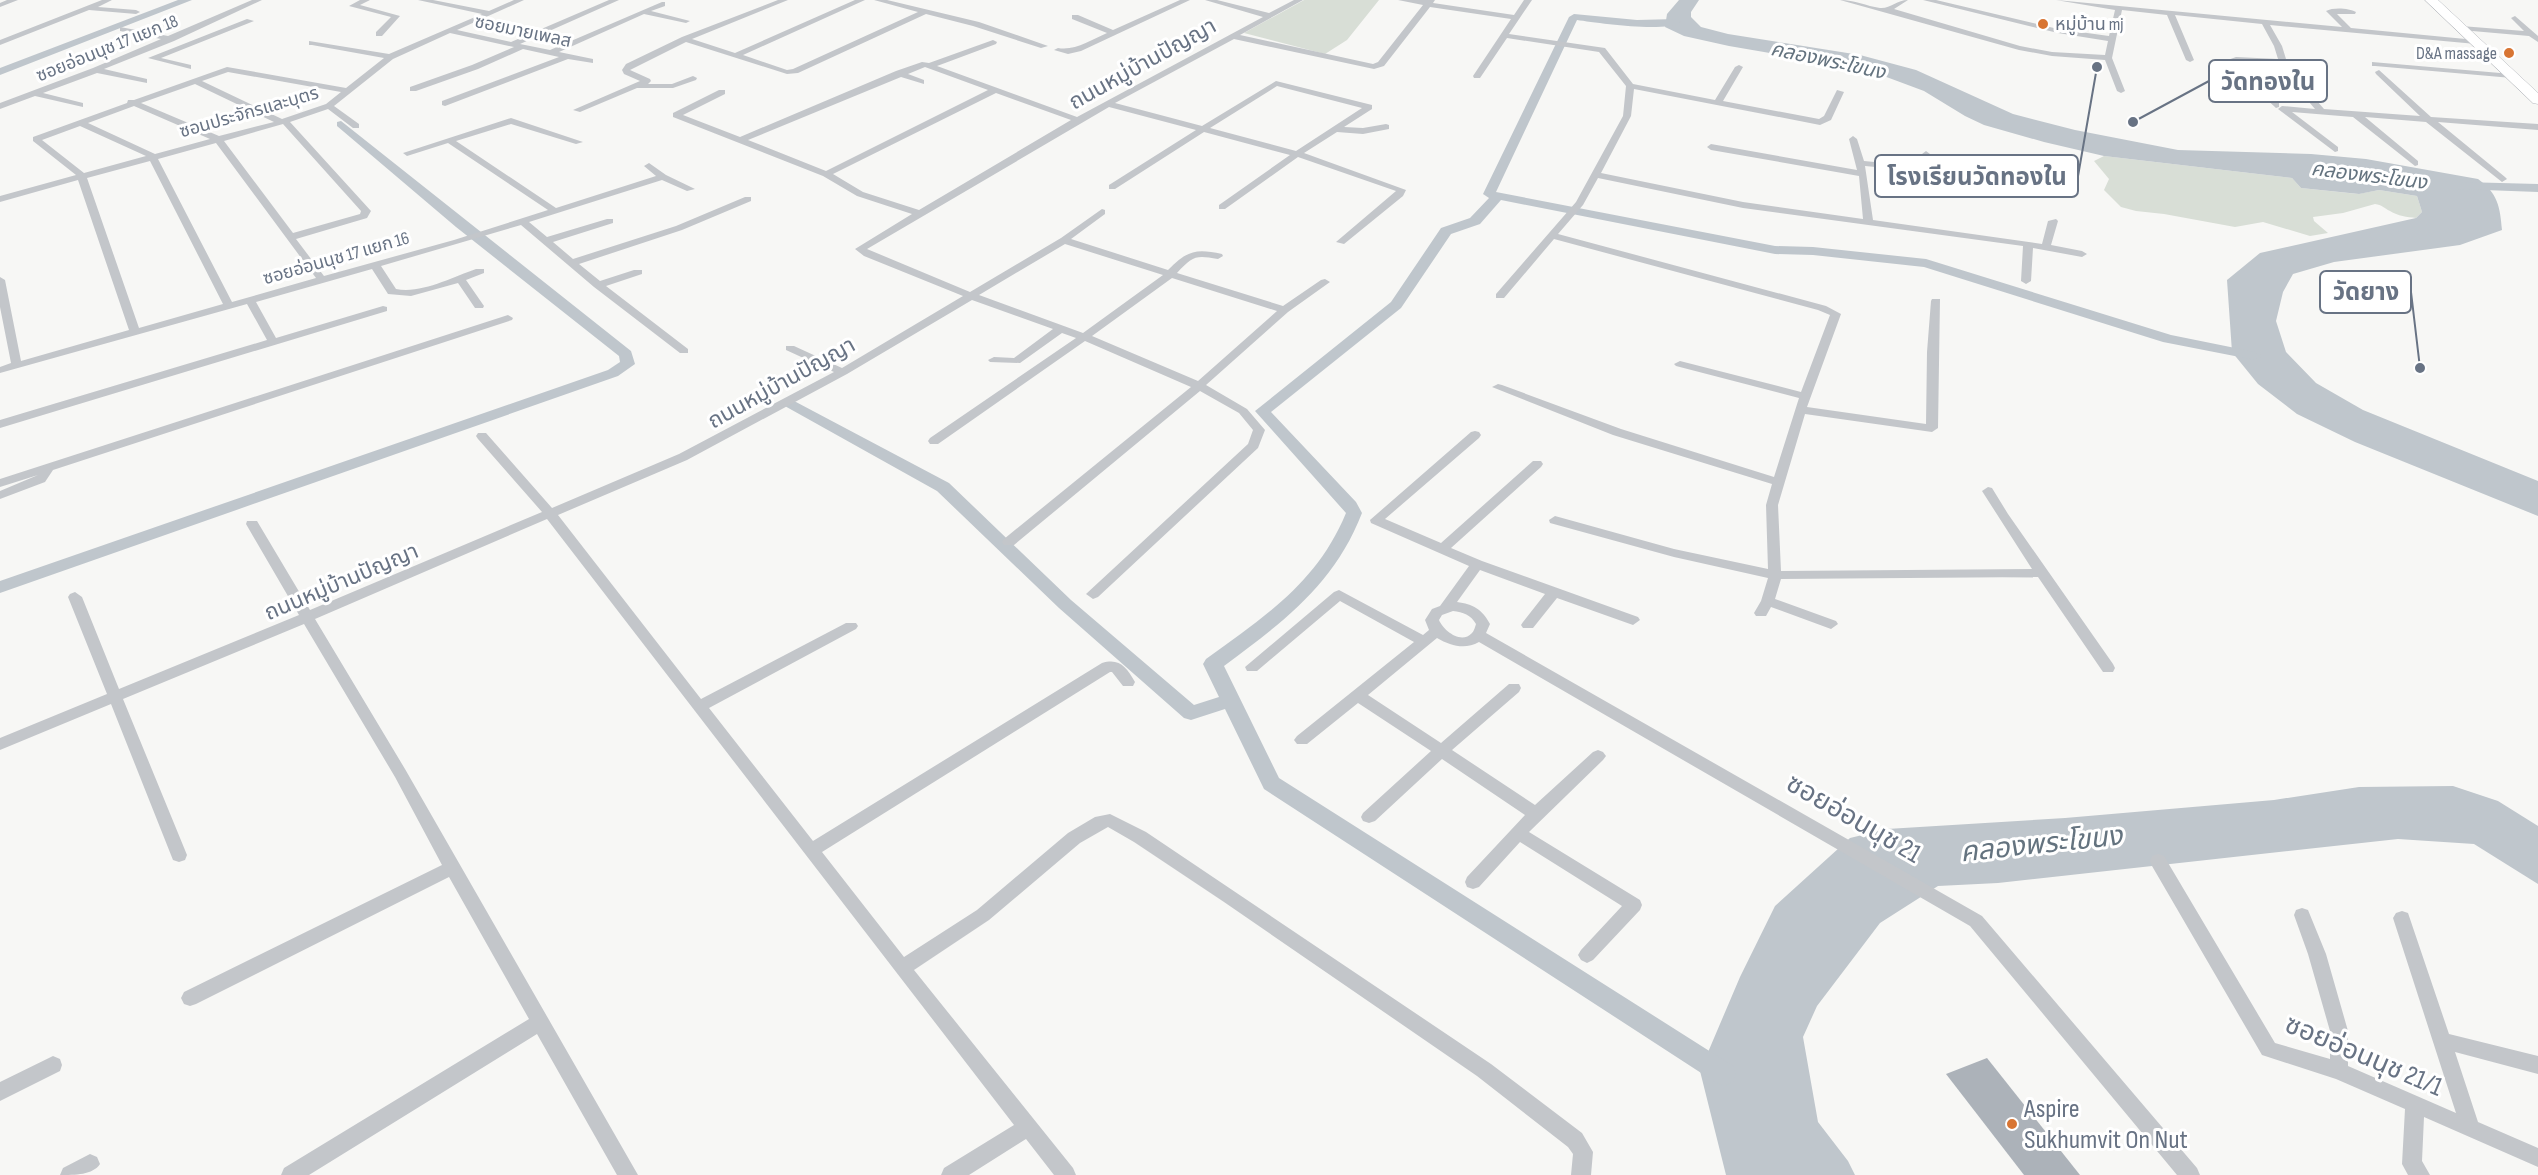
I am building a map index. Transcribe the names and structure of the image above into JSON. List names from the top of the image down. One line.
{"streets":{"street":["ซอยมายเพลส","ซอยอ่อนนุช 17 แยก 18","ถนนหมู่บ้านปัญญา","ซอนประจักรและบุตร","ซอยอ่อนนุช 17 แยก 16","ซอยอ่อนนุช 21","ซอยอ่อนนุช 21/1"]},"crossings":[["ซอยมายเพลส","ซอนประจักรและบุตร"]],"water":["คลองพระโขนง"],"places":["หมู่บ้าน mj","D&A massage","โรงเรียนวัดทองใน","วัดทองใน","วัดยาง","Aspire Sukhumvit On Nut"]}
